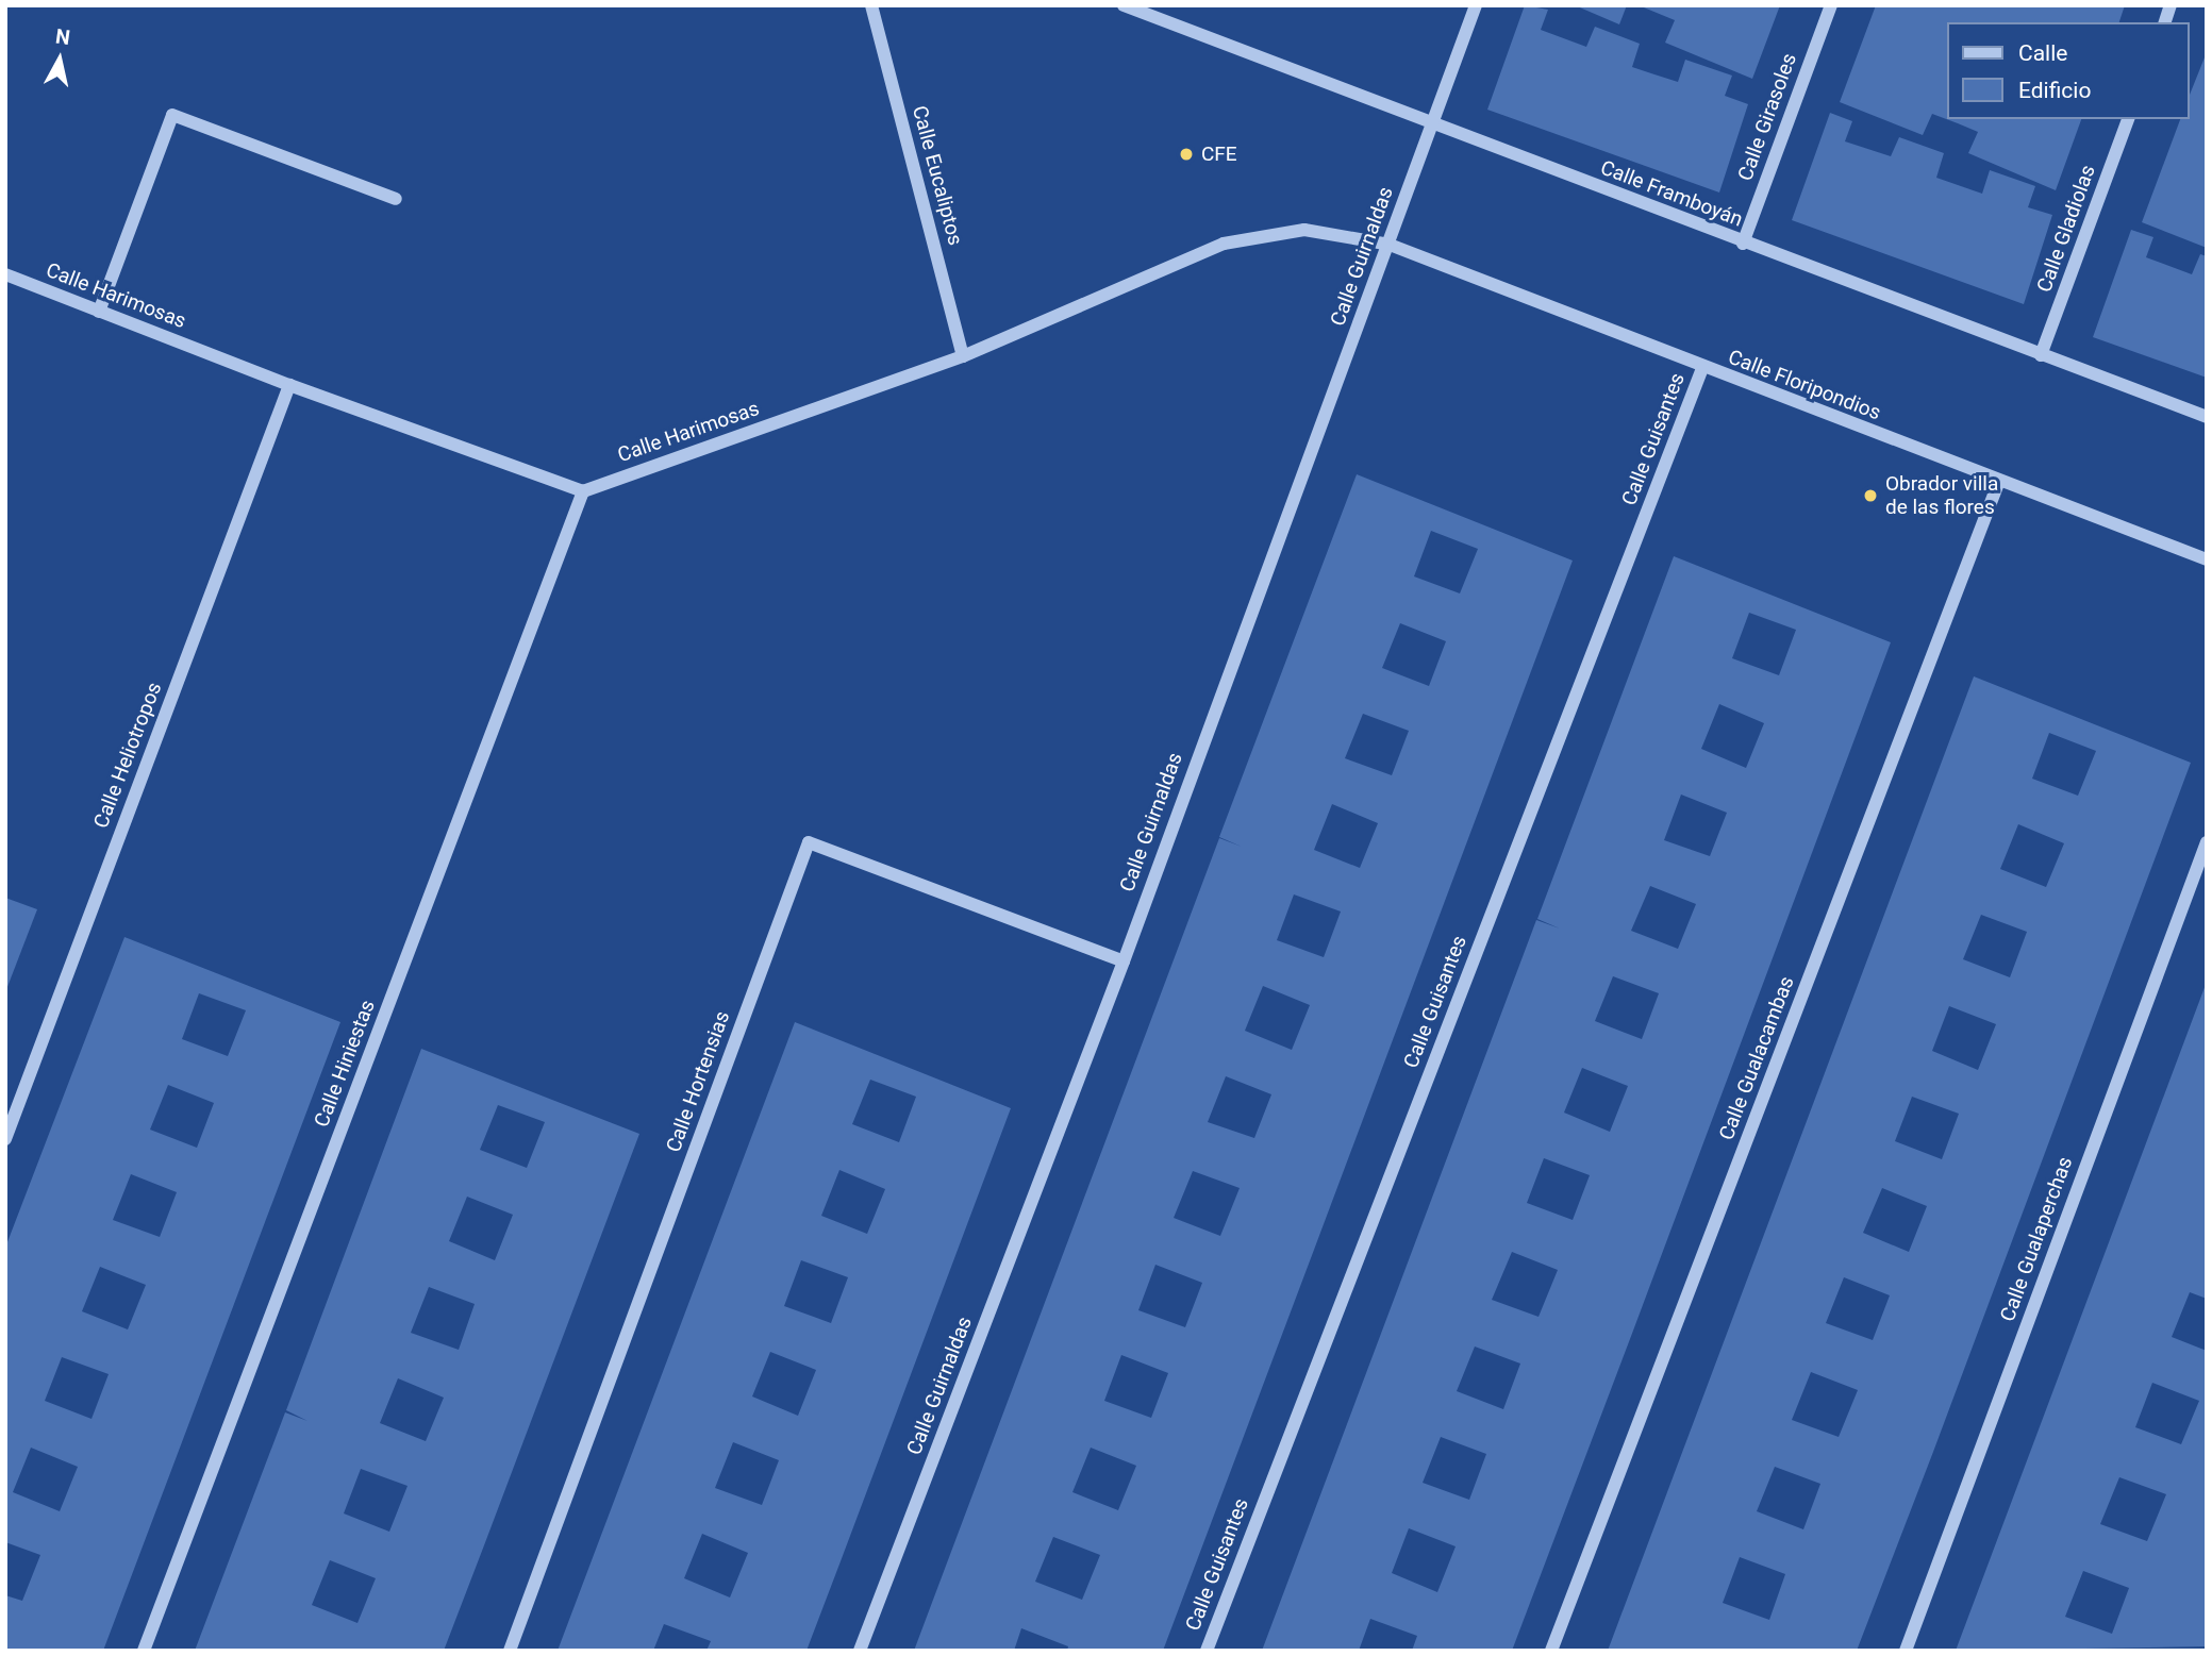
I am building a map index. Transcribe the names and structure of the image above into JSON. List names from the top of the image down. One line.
{"streets":{"street":["Calle Girasoles","Calle Eucaliptos","Calle Framboyán","Calle Gladiolas","Calle Guirnaldas","Calle Harimosas","Calle Floripondios","Calle Guisantes","Calle Heliotropos","Calle Gualacambas","Calle Hiniestas","Calle Hortensias","Calle Gualaperchas"]},"crossings":[["Calle Girasoles","Calle Framboyán"],["Calle Eucaliptos","Calle Harimosas"],["Calle Framboyán","Calle Gladiolas"],["Calle Framboyán","Calle Guirnaldas"],["Calle Guirnaldas","Calle Harimosas"],["Calle Guirnaldas","Calle Floripondios"],["Calle Guirnaldas","Calle Hortensias"],["Calle Harimosas","Calle Floripondios"],["Calle Harimosas","Calle Heliotropos"],["Calle Harimosas","Calle Hiniestas"],["Calle Floripondios","Calle Guisantes"],["Calle Floripondios","Calle Gualacambas"]],"places":["CFE","Obrador villa de las flores"],"legend":["Calle","Edificio"],"north":"top"}
